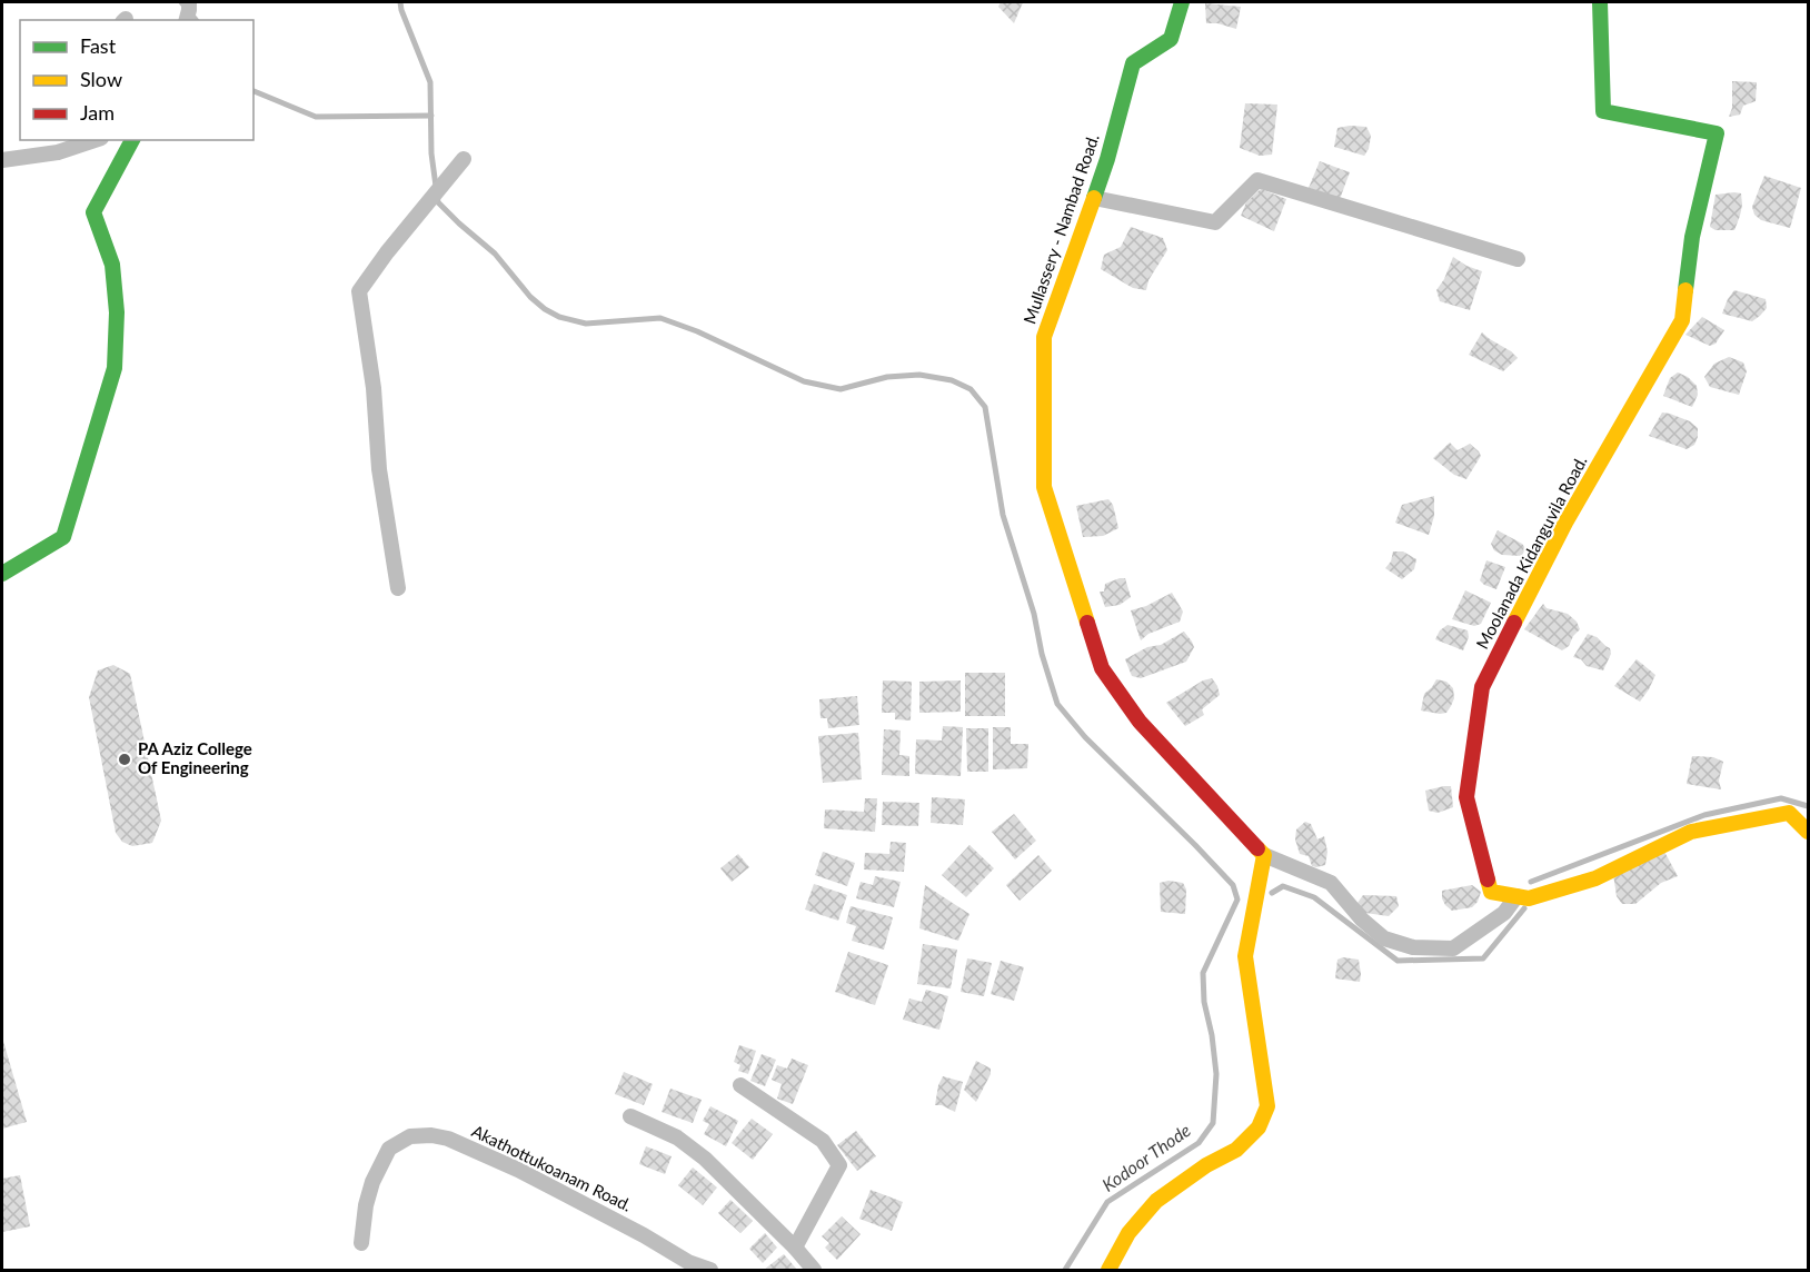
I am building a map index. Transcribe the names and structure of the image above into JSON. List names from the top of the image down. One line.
{"streets":{"street":["Mullassery - Nambad Road.","Moolanada Kidanguvila Road.","Akathottukoanam Road."]},"water":["Kodoor Thode"],"places":["PA Aziz College Of Engineering"],"legend":["Fast","Slow","Jam"]}
